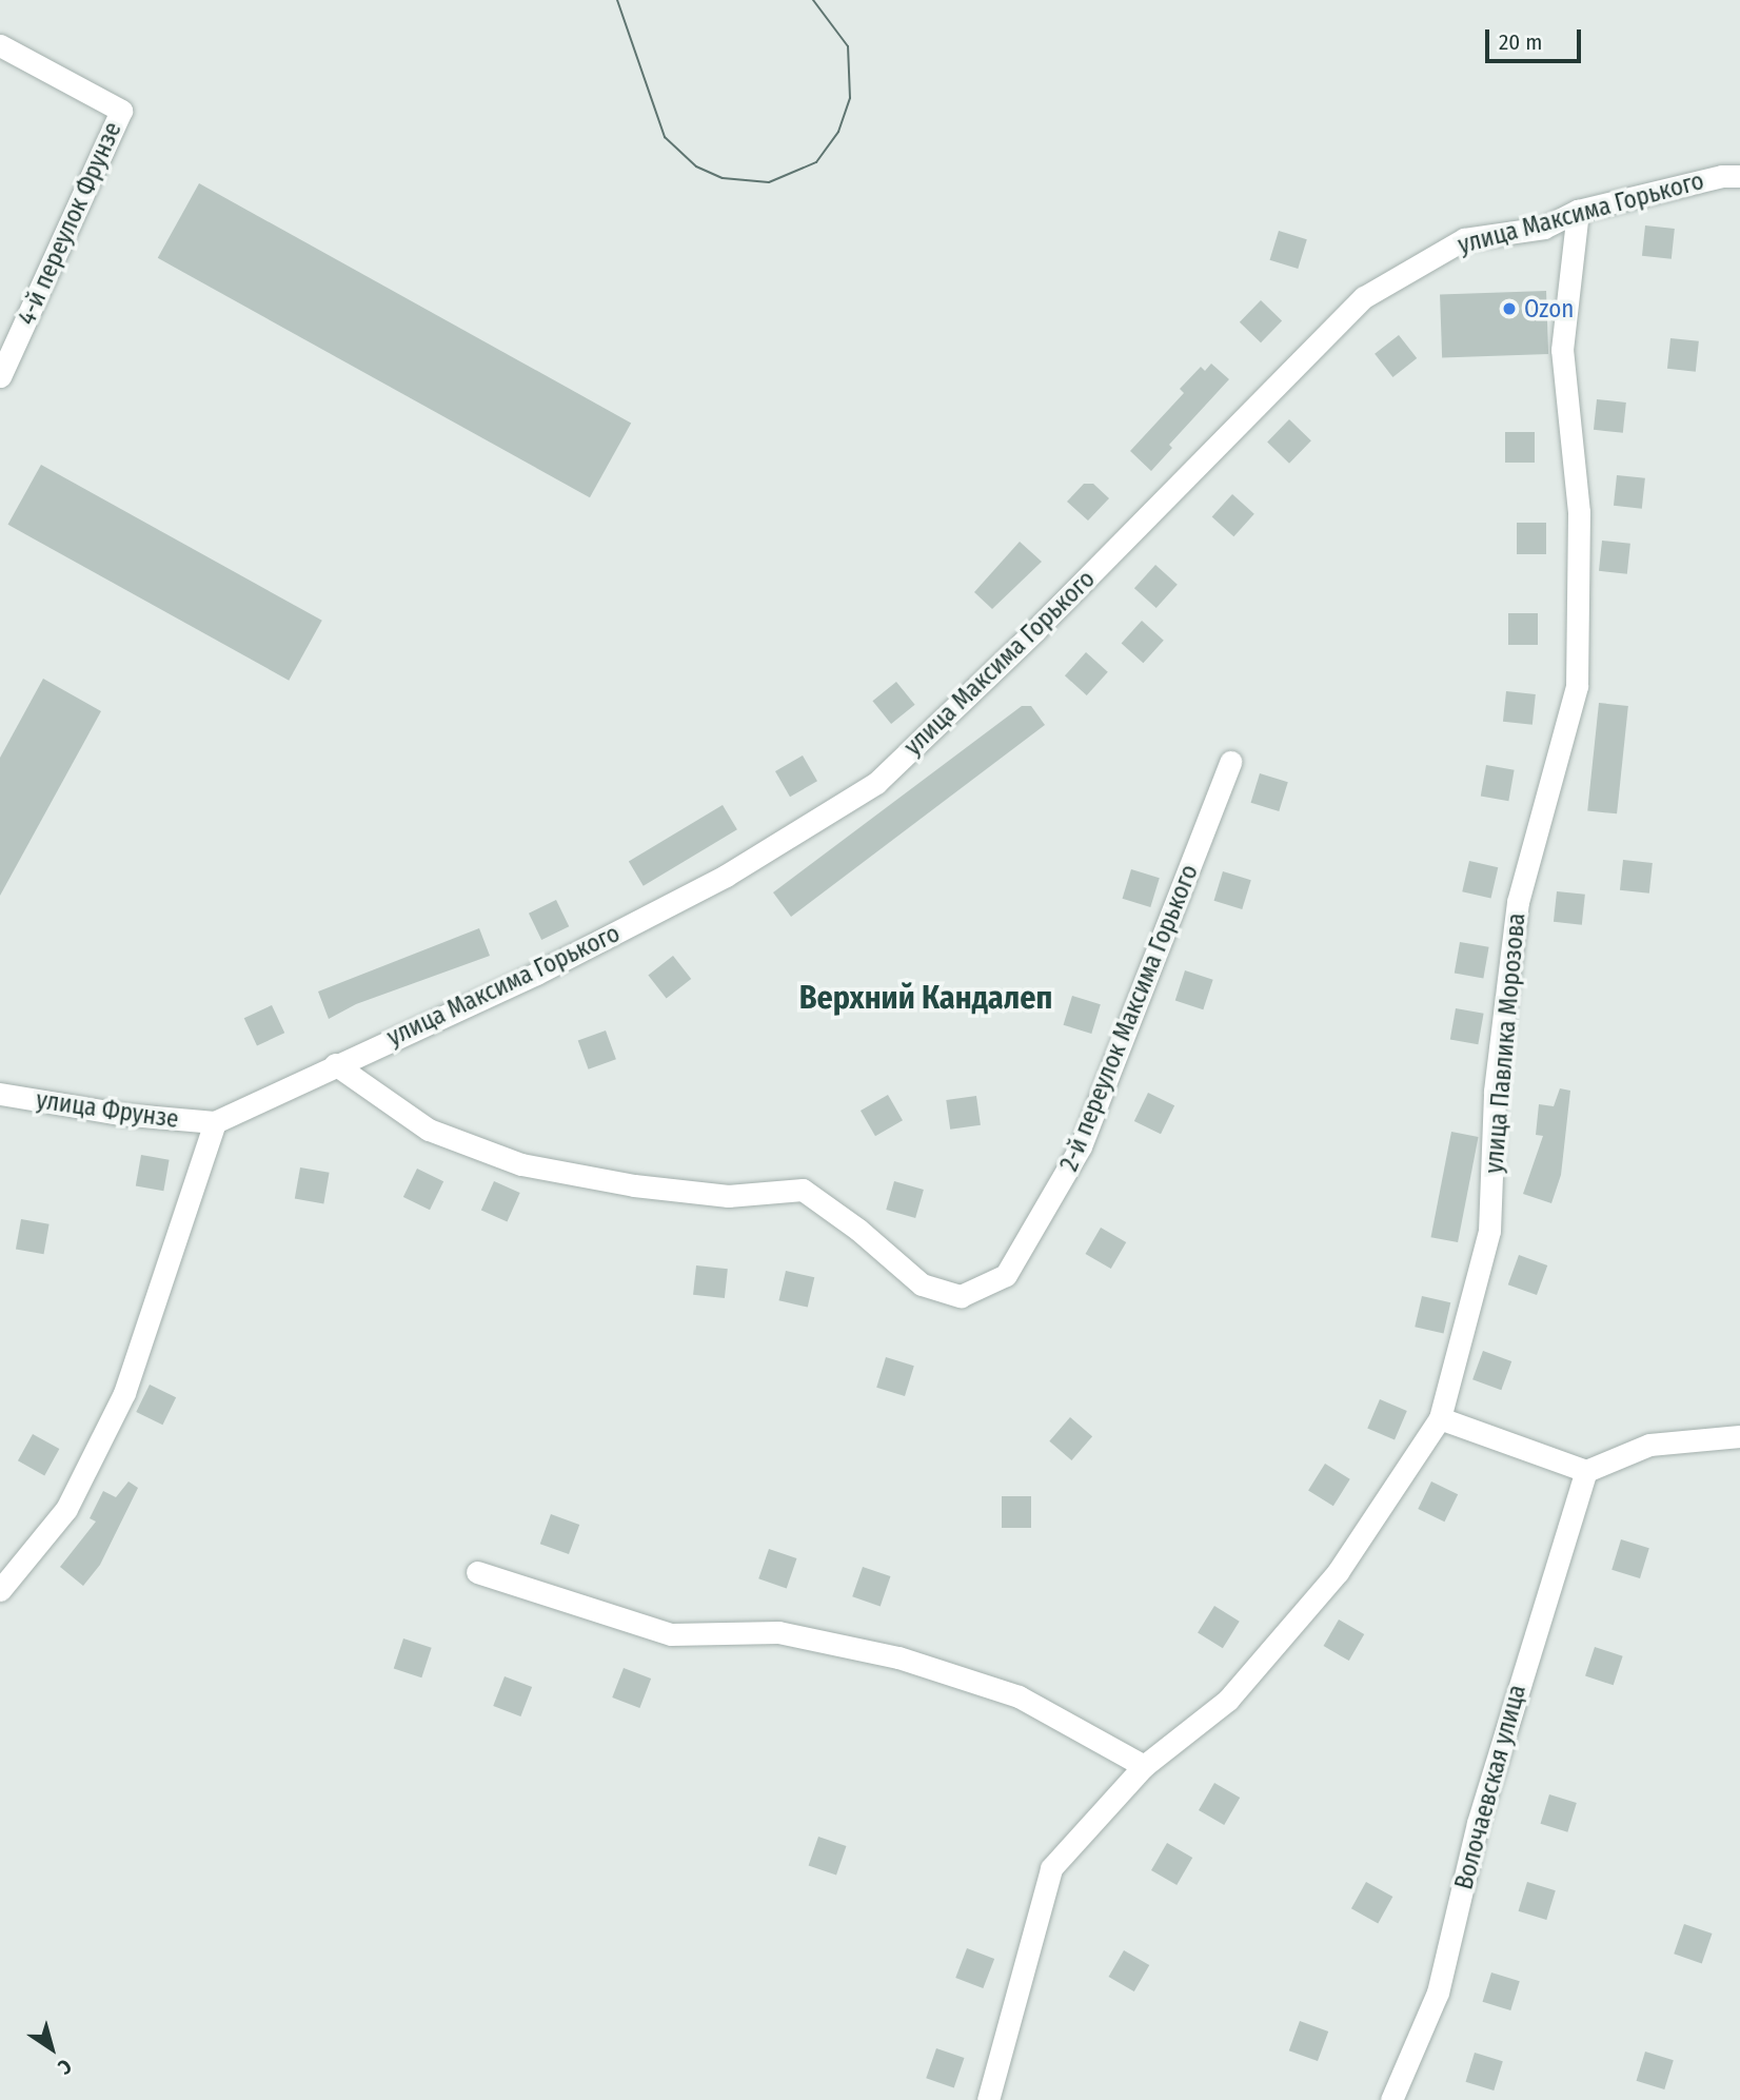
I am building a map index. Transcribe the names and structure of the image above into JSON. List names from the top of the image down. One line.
{"streets":{"street":["улица Максима Горького","4-й переулок Фрунзе","2-й переулок Максима Горького","улица Павлика Морозова","улица Фрунзе","Волочаевская улица"]},"crossings":[["улица Максима Горького","2-й переулок Максима Горького"],["улица Максима Горького","улица Павлика Морозова"],["улица Максима Горького","улица Фрунзе"]],"districts":["Верхний Кандалеп"],"places":["Ozon"],"scale_bar":"20 m","north":"bottom right"}
